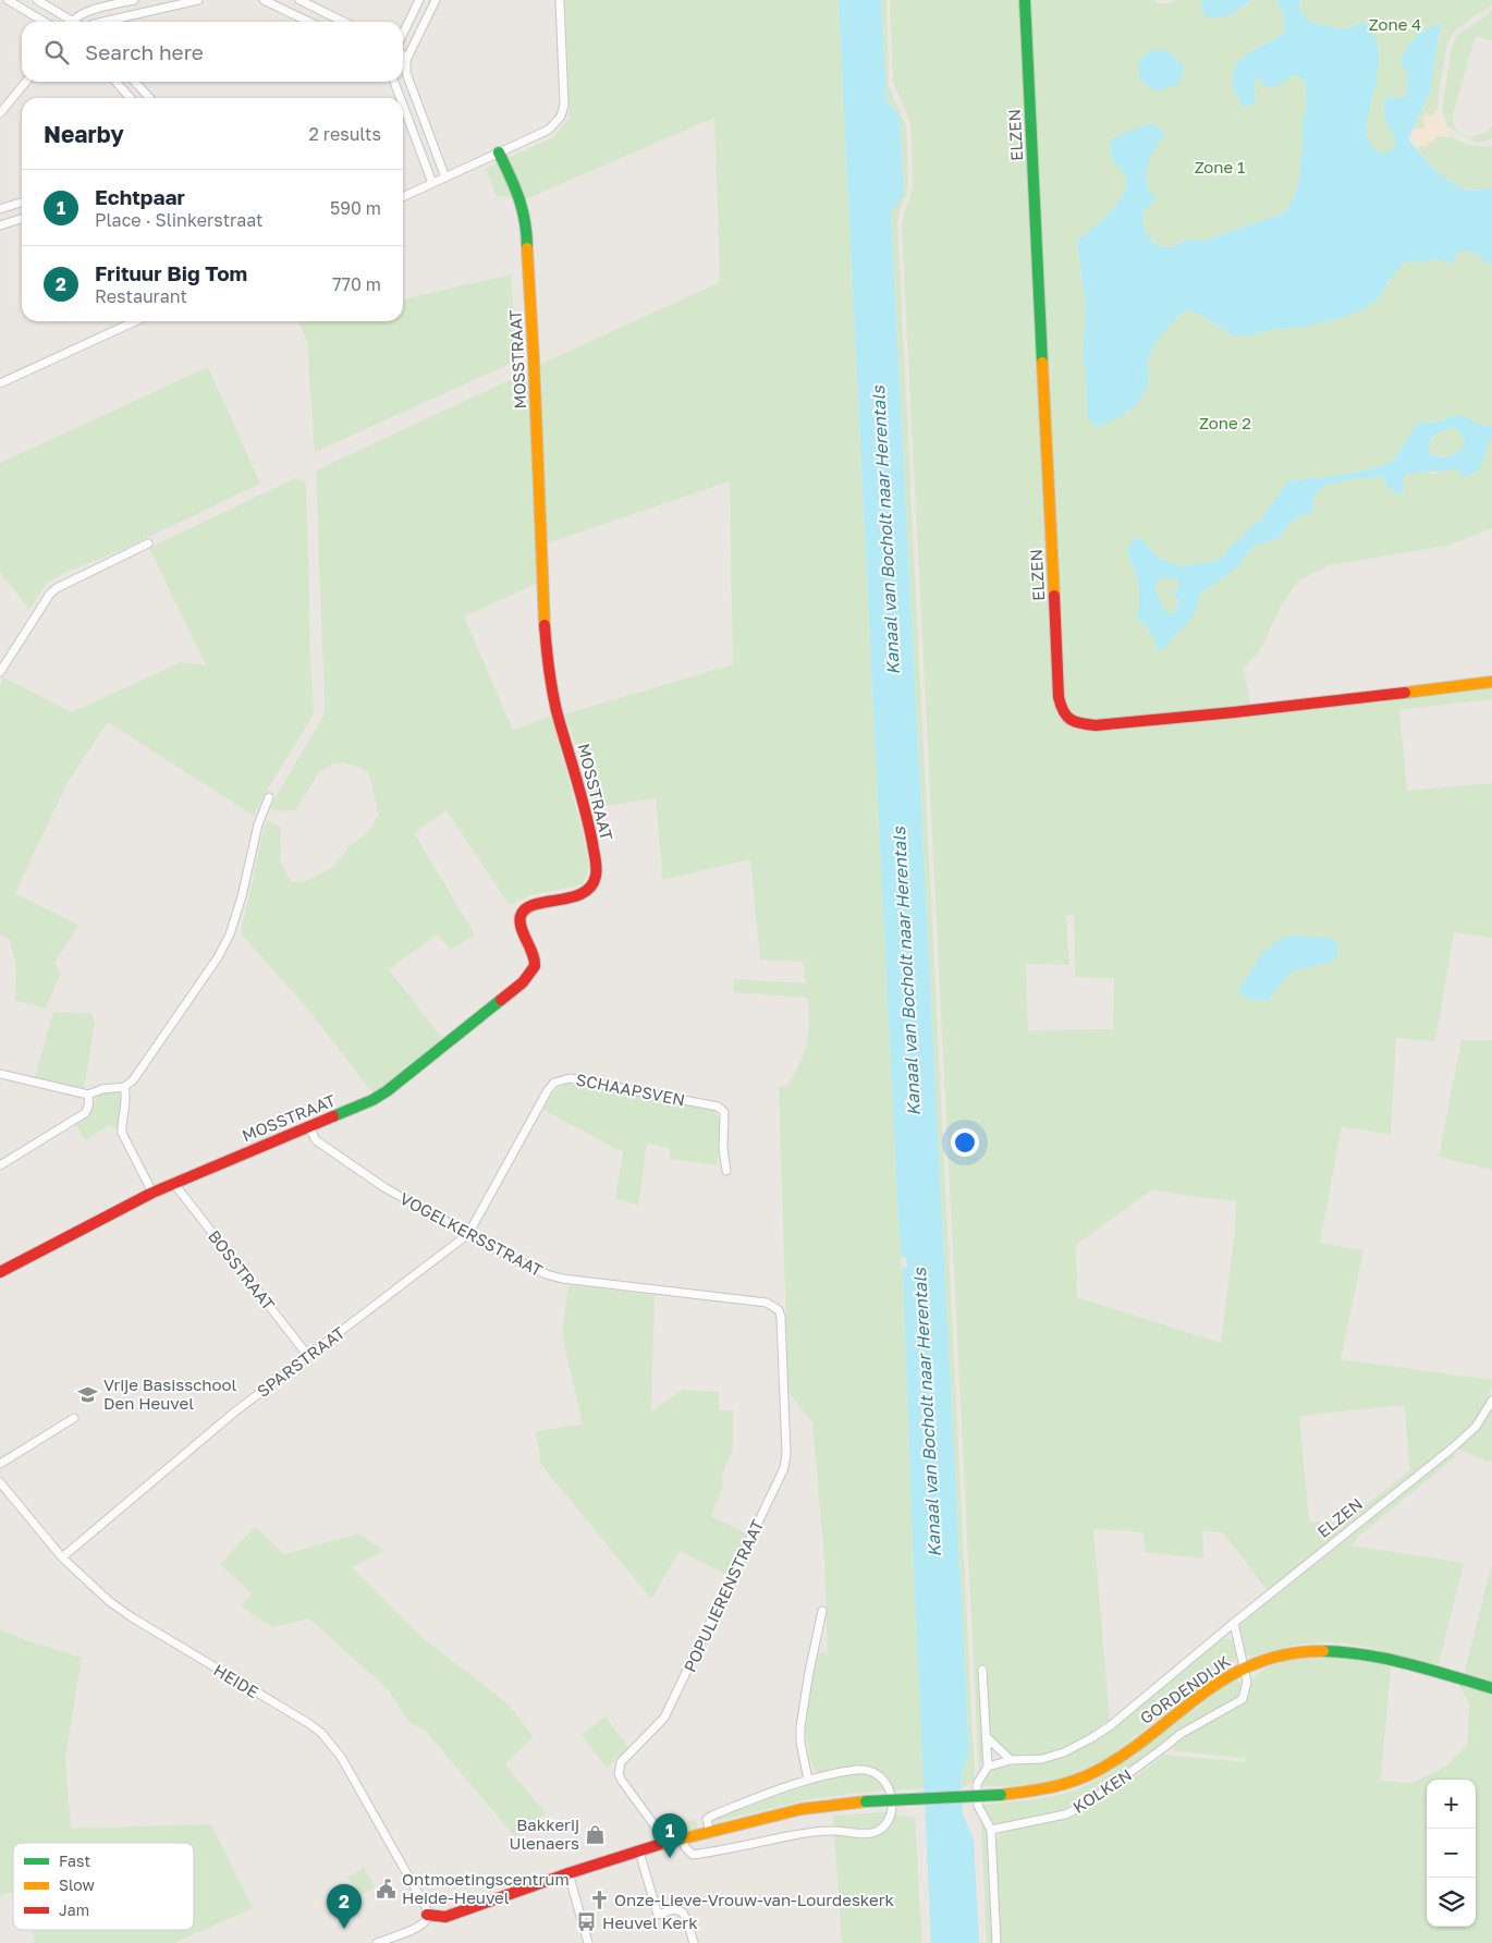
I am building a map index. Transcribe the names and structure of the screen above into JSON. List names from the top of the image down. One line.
{"streets":{"street":["ELZEN","MOSSTRAAT","SCHAAPSVEN","VOGELKERSSTRAAT","BOSSTRAAT","SPARSTRAAT","POPULIERENSTRAAT","HEIDE","GORDENDIJK","KOLKEN"]},"crossings":[["MOSSTRAAT","VOGELKERSSTRAAT"],["MOSSTRAAT","BOSSTRAAT"],["SCHAAPSVEN","VOGELKERSSTRAAT"],["SCHAAPSVEN","SPARSTRAAT"],["VOGELKERSSTRAAT","SPARSTRAAT"],["VOGELKERSSTRAAT","POPULIERENSTRAAT"],["BOSSTRAAT","SPARSTRAAT"],["SPARSTRAAT","HEIDE"],["POPULIERENSTRAAT","GORDENDIJK"],["HEIDE","GORDENDIJK"],["GORDENDIJK","KOLKEN"]],"water":["Kanaal van Bocholt naar Herentals"],"parks":["Zone 4","Zone 1","Zone 2"],"places":{"school or university":["Vrije Basisschool Den Heuvel"],"shop":["Bakkerij Ulenaers"],"public building":["Ontmoetingscentrum Heide-Heuvel"],"church":["Onze-Lieve-Vrouw-van-Lourdeskerk"],"bus stop":["Heuvel Kerk"]},"legend":["Fast","Slow","Jam"],"page":{"search":"Search here","heading":["Nearby","2 results"],"list":[{"mark":"1","name":"Echtpaar","note":"Place · Slinkerstraat","value":"590 m"},{"mark":"2","name":"Frituur Big Tom","note":"Restaurant","value":"770 m"}],"map_buttons":["+","−"],"pins":["1","2"]}}
